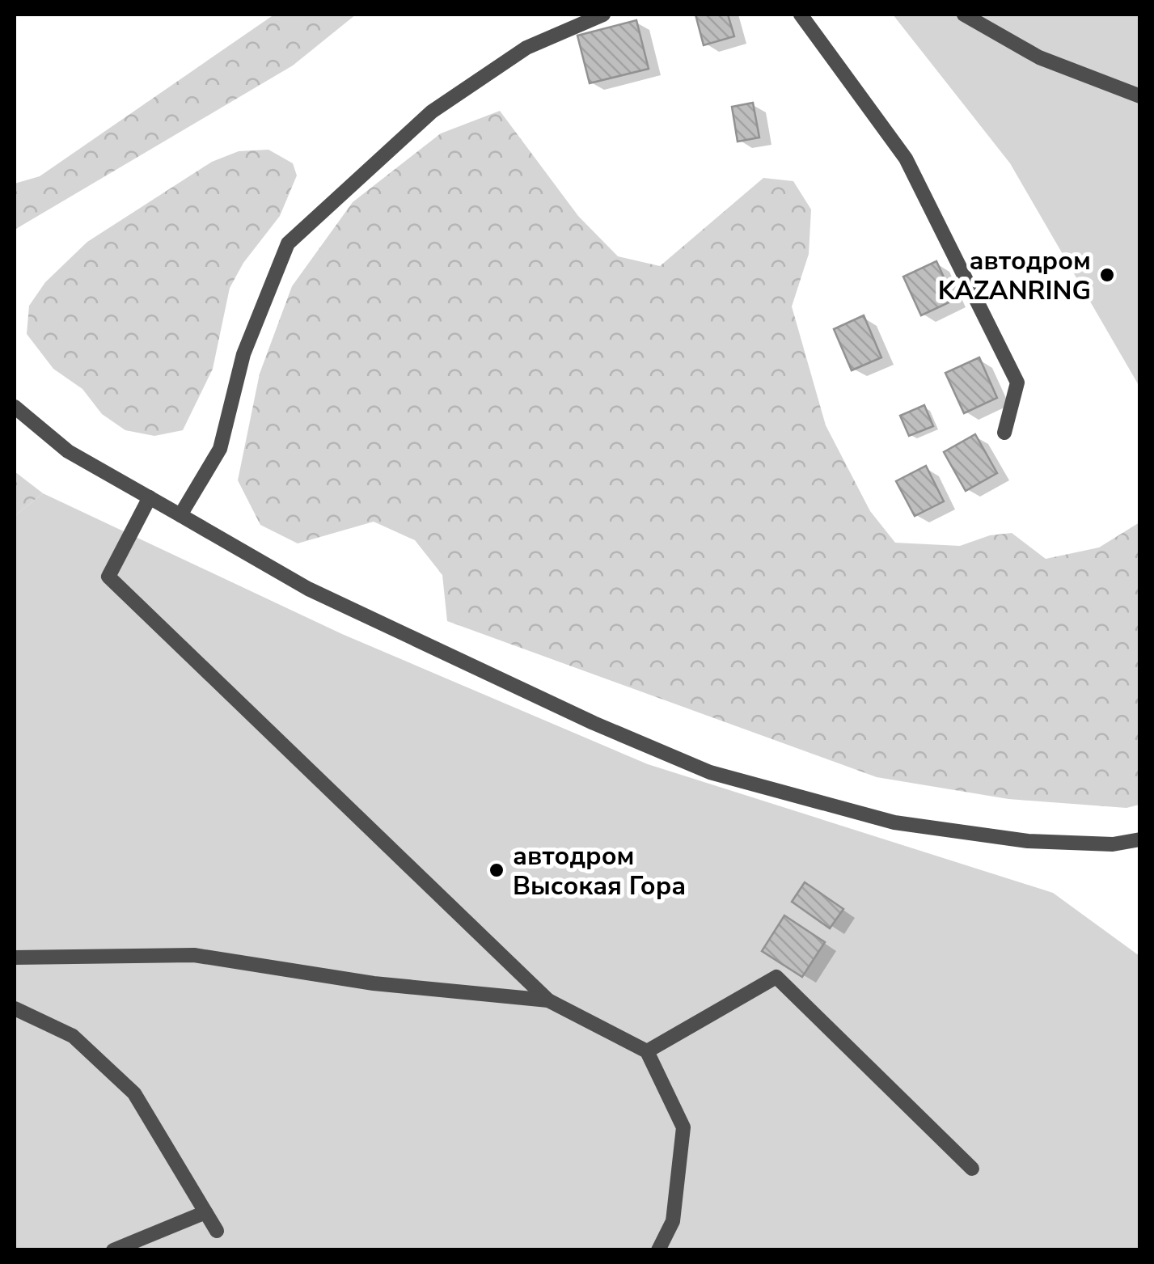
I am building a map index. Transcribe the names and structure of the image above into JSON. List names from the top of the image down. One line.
{"places":["автодром KAZANRING","автодром Высокая Гора"]}
